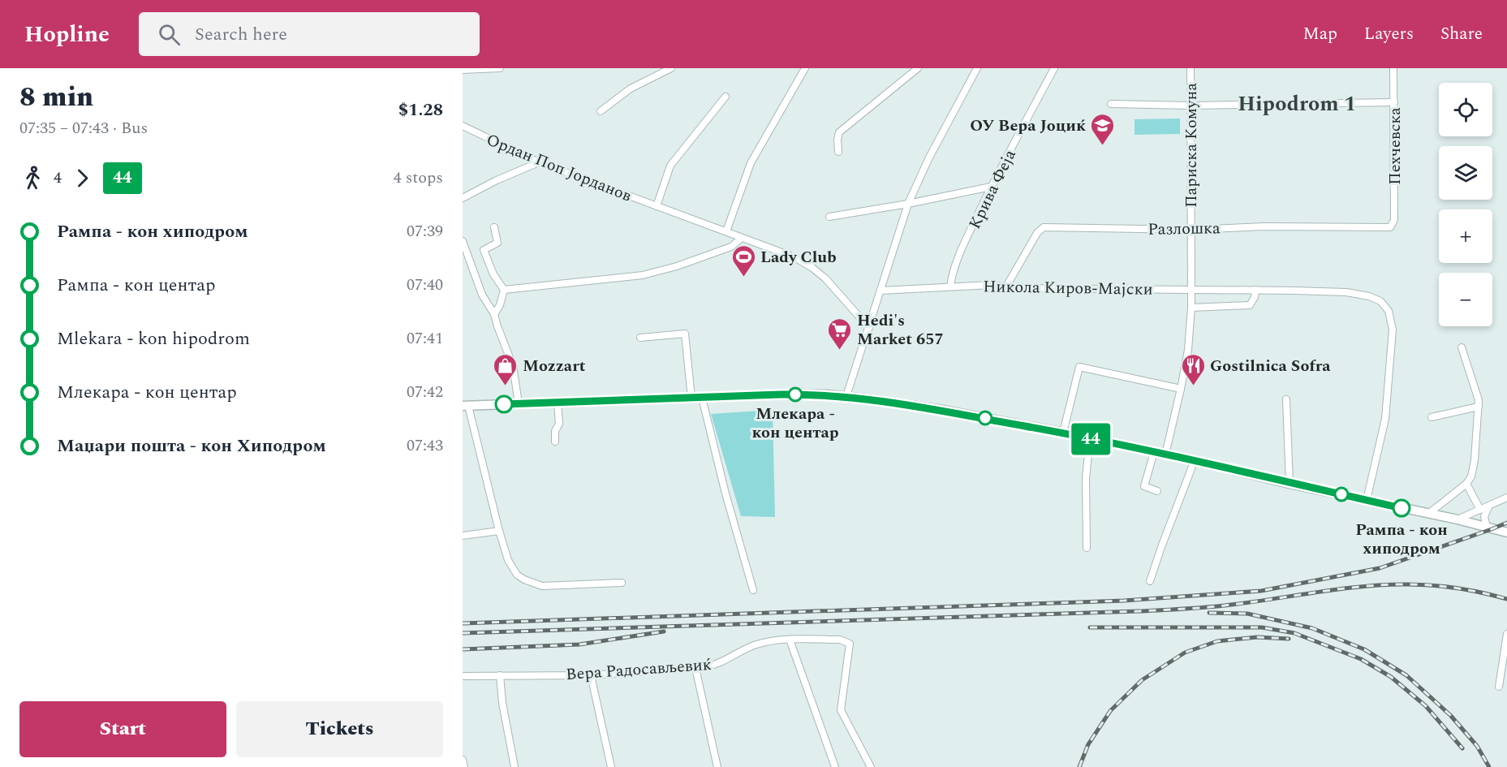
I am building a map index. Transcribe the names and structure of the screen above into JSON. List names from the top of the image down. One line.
{"streets":{"street":["Париска Комуна","Пехчевска","Ордан Поп Јорданов","Крива Феја","Разлошка","Никола Киров-Мајски","Вера Радосављевиќ"]},"crossings":[["Париска Комуна","Разлошка"],["Париска Комуна","Никола Киров-Мајски"],["Пехчевска","Разлошка"],["Крива Феја","Никола Киров-Мајски"],["Разлошка","Никола Киров-Мајски"]],"districts":["Hipodrom 1"],"places":{"school or university":["ОУ Вера Јоциќ"],"sports":["Lady Club"],"supermarket":["Hedi's Market 657"],"shop":["Mozzart"],"restaurant":["Gostilnica Sofra"],"other":["Млекара - кон центар","Рампа - кон хиподром"]},"lines":["bus line 44"],"page":{"header":"Hopline","search":"Search here","nav":["Map","Layers","Share"],"heading":["8 min","07:35 – 07:43 · Bus","$1.28"],"on_map":"44","map_buttons":["+","−"],"legs":["4","44","4 stops"],"list":[{"name":"Рампа - кон хиподром","value":"07:39"},{"name":"Рампа - кон центар","value":"07:40"},{"name":"Mlekara - kon hipodrom","value":"07:41"},{"name":"Млекара - кон центар","value":"07:42"},{"name":"Маџари пошта - кон Хиподром","value":"07:43"}],"buttons":["Start","Tickets"]}}
